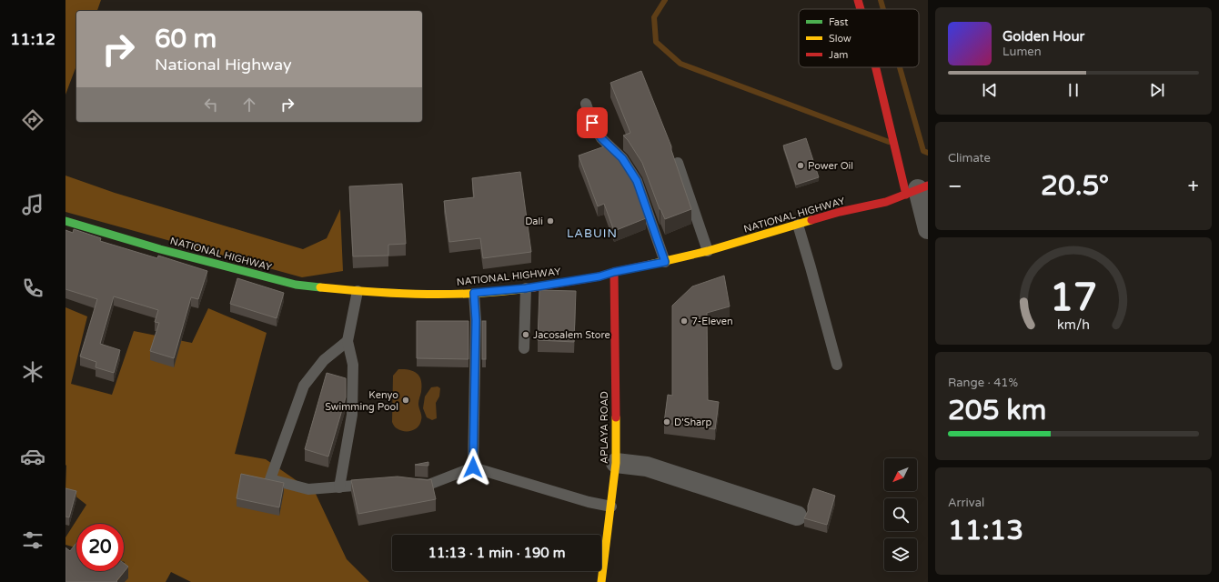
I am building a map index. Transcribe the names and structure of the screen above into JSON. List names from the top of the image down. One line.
{"streets":{"main road":["NATIONAL HIGHWAY","APLAYA ROAD"]},"crossings":[["NATIONAL HIGHWAY","APLAYA ROAD"]],"districts":["LABUIN"],"places":["Power Oil","Dali","7-Eleven","Jacosalem Store","Kenyo Swimming Pool","D'Sharp"],"legend":["Fast","Slow","Jam"],"north":"bottom left","page":{"tabs":"11:12","turn":["60 m","National Highway"],"song":["Golden Hour","Lumen"],"tile":["Climate",["Range · 41%","205 km"],["Arrival","11:13"]],"heat":["−","20.5°","+"],"limit":"20","trip":"11:13 · 1 min · 190 m","gauge":["17","km/h"]}}
